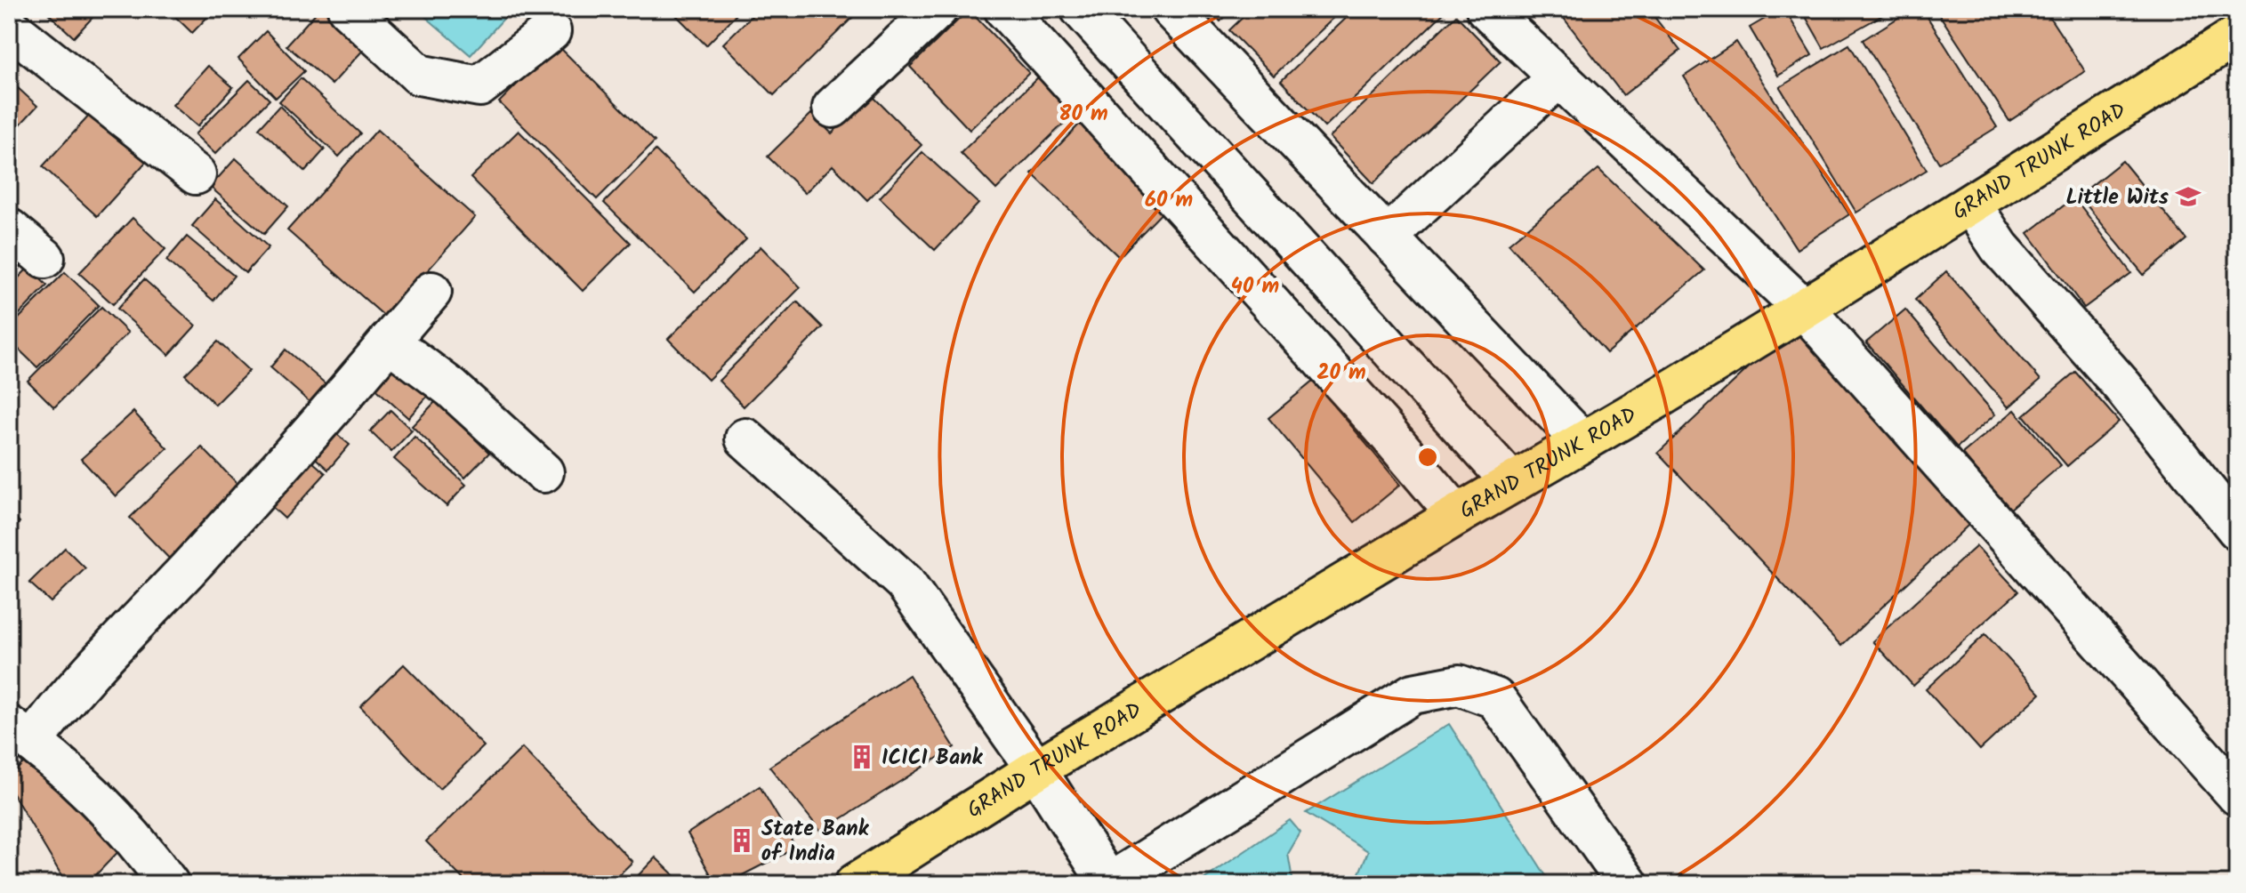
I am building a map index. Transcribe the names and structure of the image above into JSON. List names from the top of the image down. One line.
{"streets":{"main road":["GRAND TRUNK ROAD"]},"places":{"school or university":["Little Wits"],"building":["ICICI Bank","State Bank of India"]},"rings":["80 m","60 m","40 m","20 m"]}
